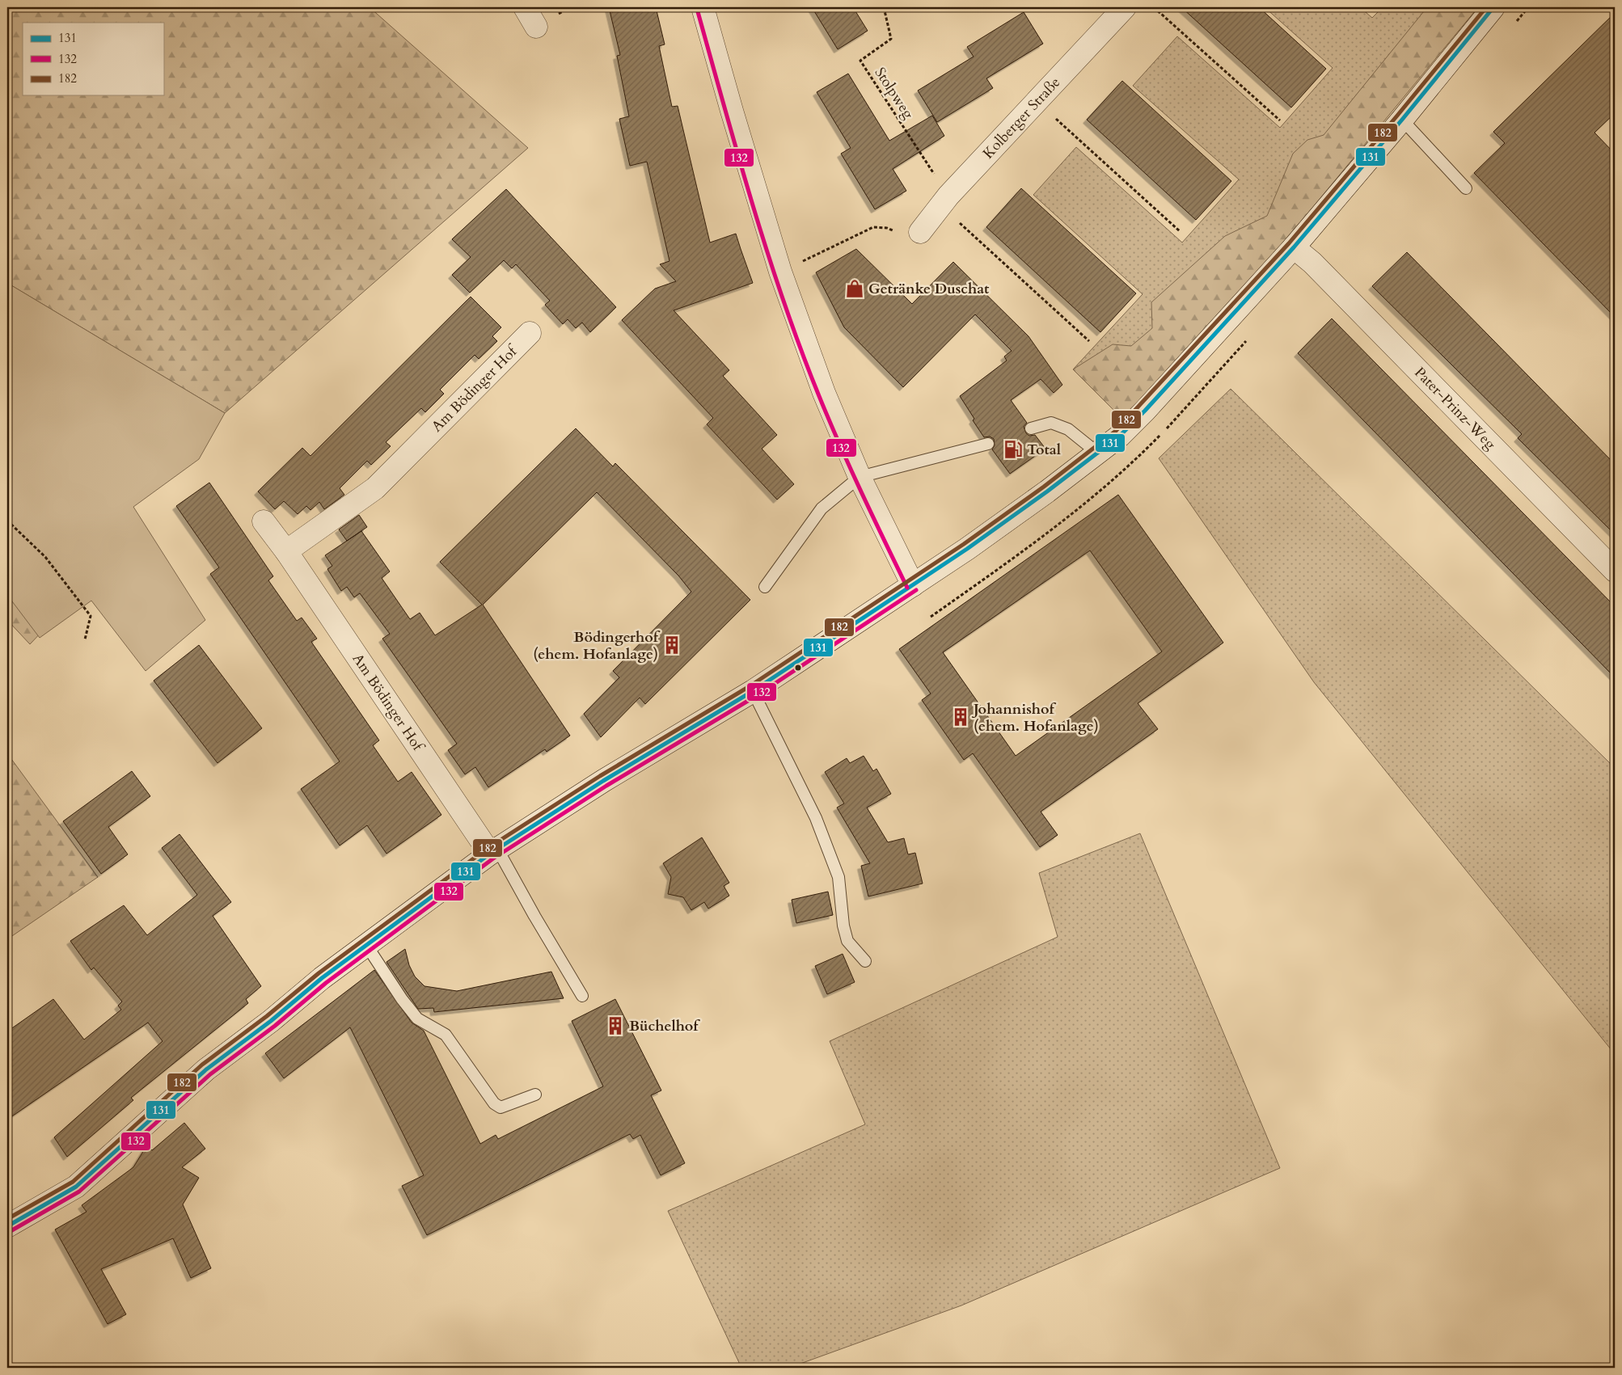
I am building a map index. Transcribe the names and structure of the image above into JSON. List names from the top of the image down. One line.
{"streets":{"street":["Kolberger Straße","Am Bödinger Hof","Pater-Prinz-Weg"],"path":["Stolpweg"]},"crossings":[["Stolpweg","Kolberger Straße"]],"places":{"shop":["Getränke Duschat"],"fuel station":["Total"],"building":["Bödingerhof (ehem. Hofanlage)","Johannishof (ehem. Hofanlage)","Büchelhof"]},"lines":["transit line 131","transit line 182","transit line 132"],"legend":["131","132","182"]}
